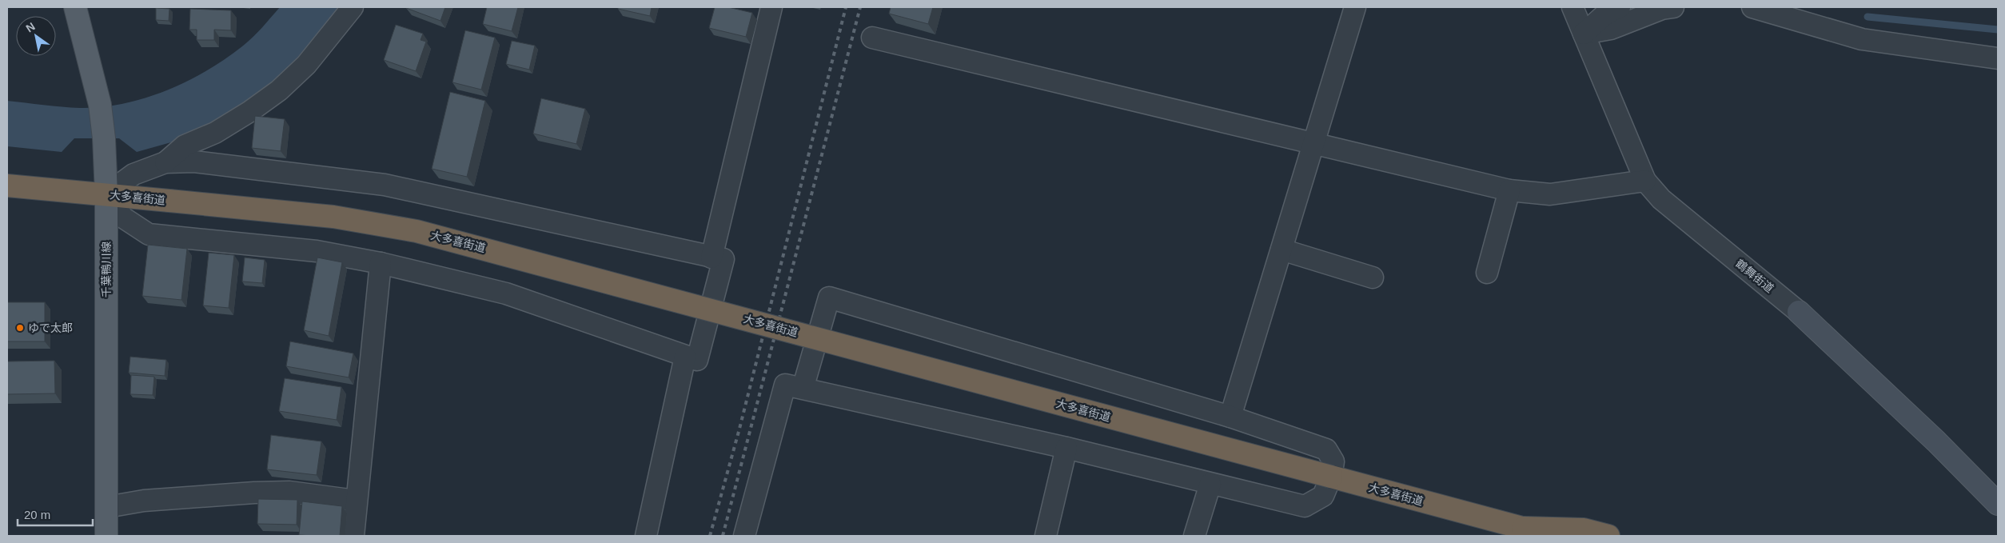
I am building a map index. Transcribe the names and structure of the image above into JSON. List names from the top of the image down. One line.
{"streets":{"highway":["大多喜街道"],"main road":["千葉鴨川線"],"street":["鶴舞街道"]},"crossings":[["大多喜街道","千葉鴨川線"]],"places":["ゆで太郎"],"scale_bar":"20 m","north":"top left"}
